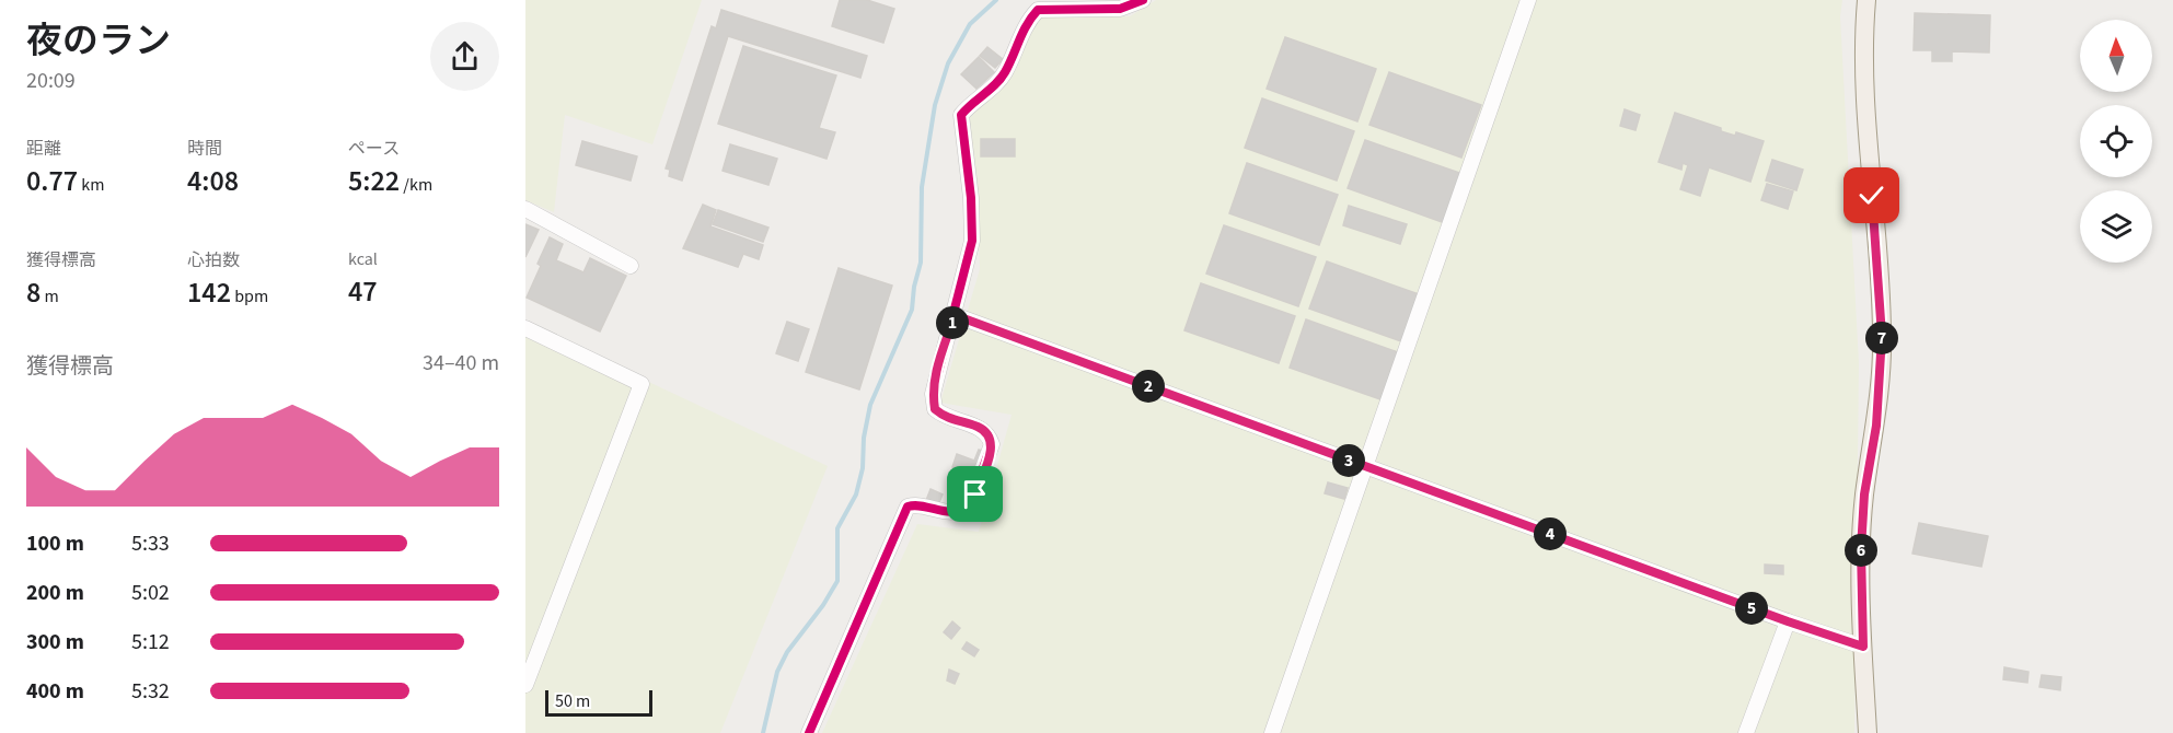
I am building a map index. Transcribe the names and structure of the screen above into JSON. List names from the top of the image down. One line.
{"scale_bar":"50 m","north":"top","page":{"heading":["夜のラン","20:09"],"stats":[["距離","0.77 km"],["時間","4:08"],["ペース","5:22 /km"],["獲得標高","8 m"],["心拍数","142 bpm"],["kcal","47"]],"pins":["1","7","2","3","4","6","5"],"chart":["獲得標高","34–40 m"],"list":[{"name":"100 m","note":"5:33"},{"name":"200 m","note":"5:02"},{"name":"300 m","note":"5:12"},{"name":"400 m","note":"5:32"}],"scale":"50 m"}}
